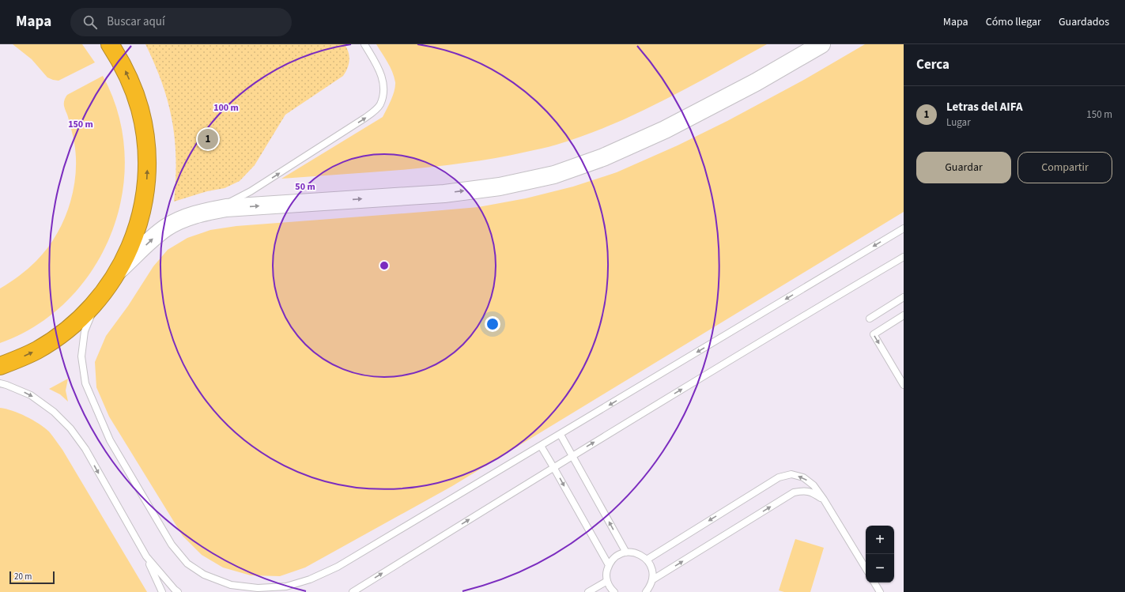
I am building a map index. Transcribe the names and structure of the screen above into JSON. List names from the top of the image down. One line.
{"scale_bar":"20 m","page":{"header":"Mapa","search":"Buscar aquí","nav":["Mapa","Cómo llegar","Guardados"],"heading":"Cerca","list":[{"mark":"1","name":"Letras del AIFA","note":"Lugar","value":"150 m"}],"pins":"1","buttons":["Guardar","Compartir"],"map_buttons":["+","−"],"scale":"20 m"},"rings":["100 m","150 m","50 m"]}
